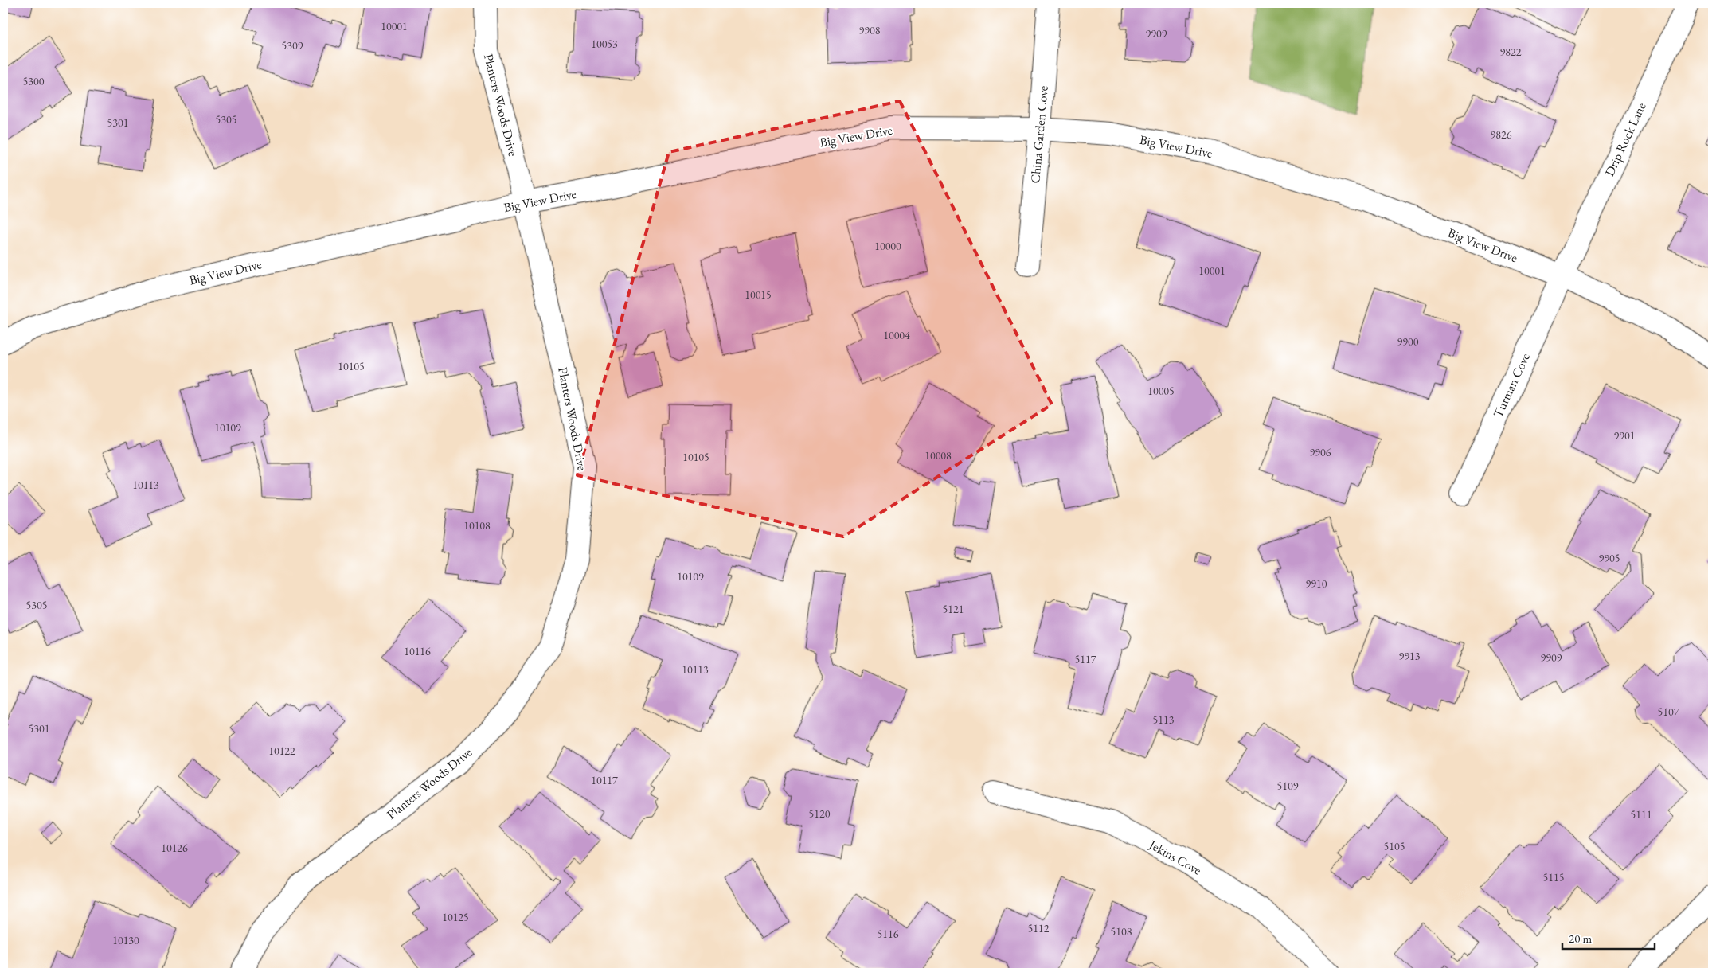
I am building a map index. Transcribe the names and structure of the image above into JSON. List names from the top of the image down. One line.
{"streets":{"street":["Planters Woods Drive","China Garden Cove","Big View Drive","Drip Rock Lane","Turman Cove","Jekins Cove"]},"crossings":[["Planters Woods Drive","Big View Drive"],["China Garden Cove","Big View Drive"],["Big View Drive","Drip Rock Lane"],["Big View Drive","Turman Cove"],["Drip Rock Lane","Turman Cove"]],"house_numbers":["10001","9908","9909","10053","5309","9822","5300","5305","5301","9826","10000","10001","10015","10004","9900","10105","10005","10109","9901","9906","10008","10105","10113","10108","9905","10109","9910","5305","5121","10116","9913","9909","5117","10113","5107","5113","5301","10122","10117","5109","5120","5111","5105","10126","5115","10125","5112","5108","5116","10130"],"scale_bar":"20 m"}
